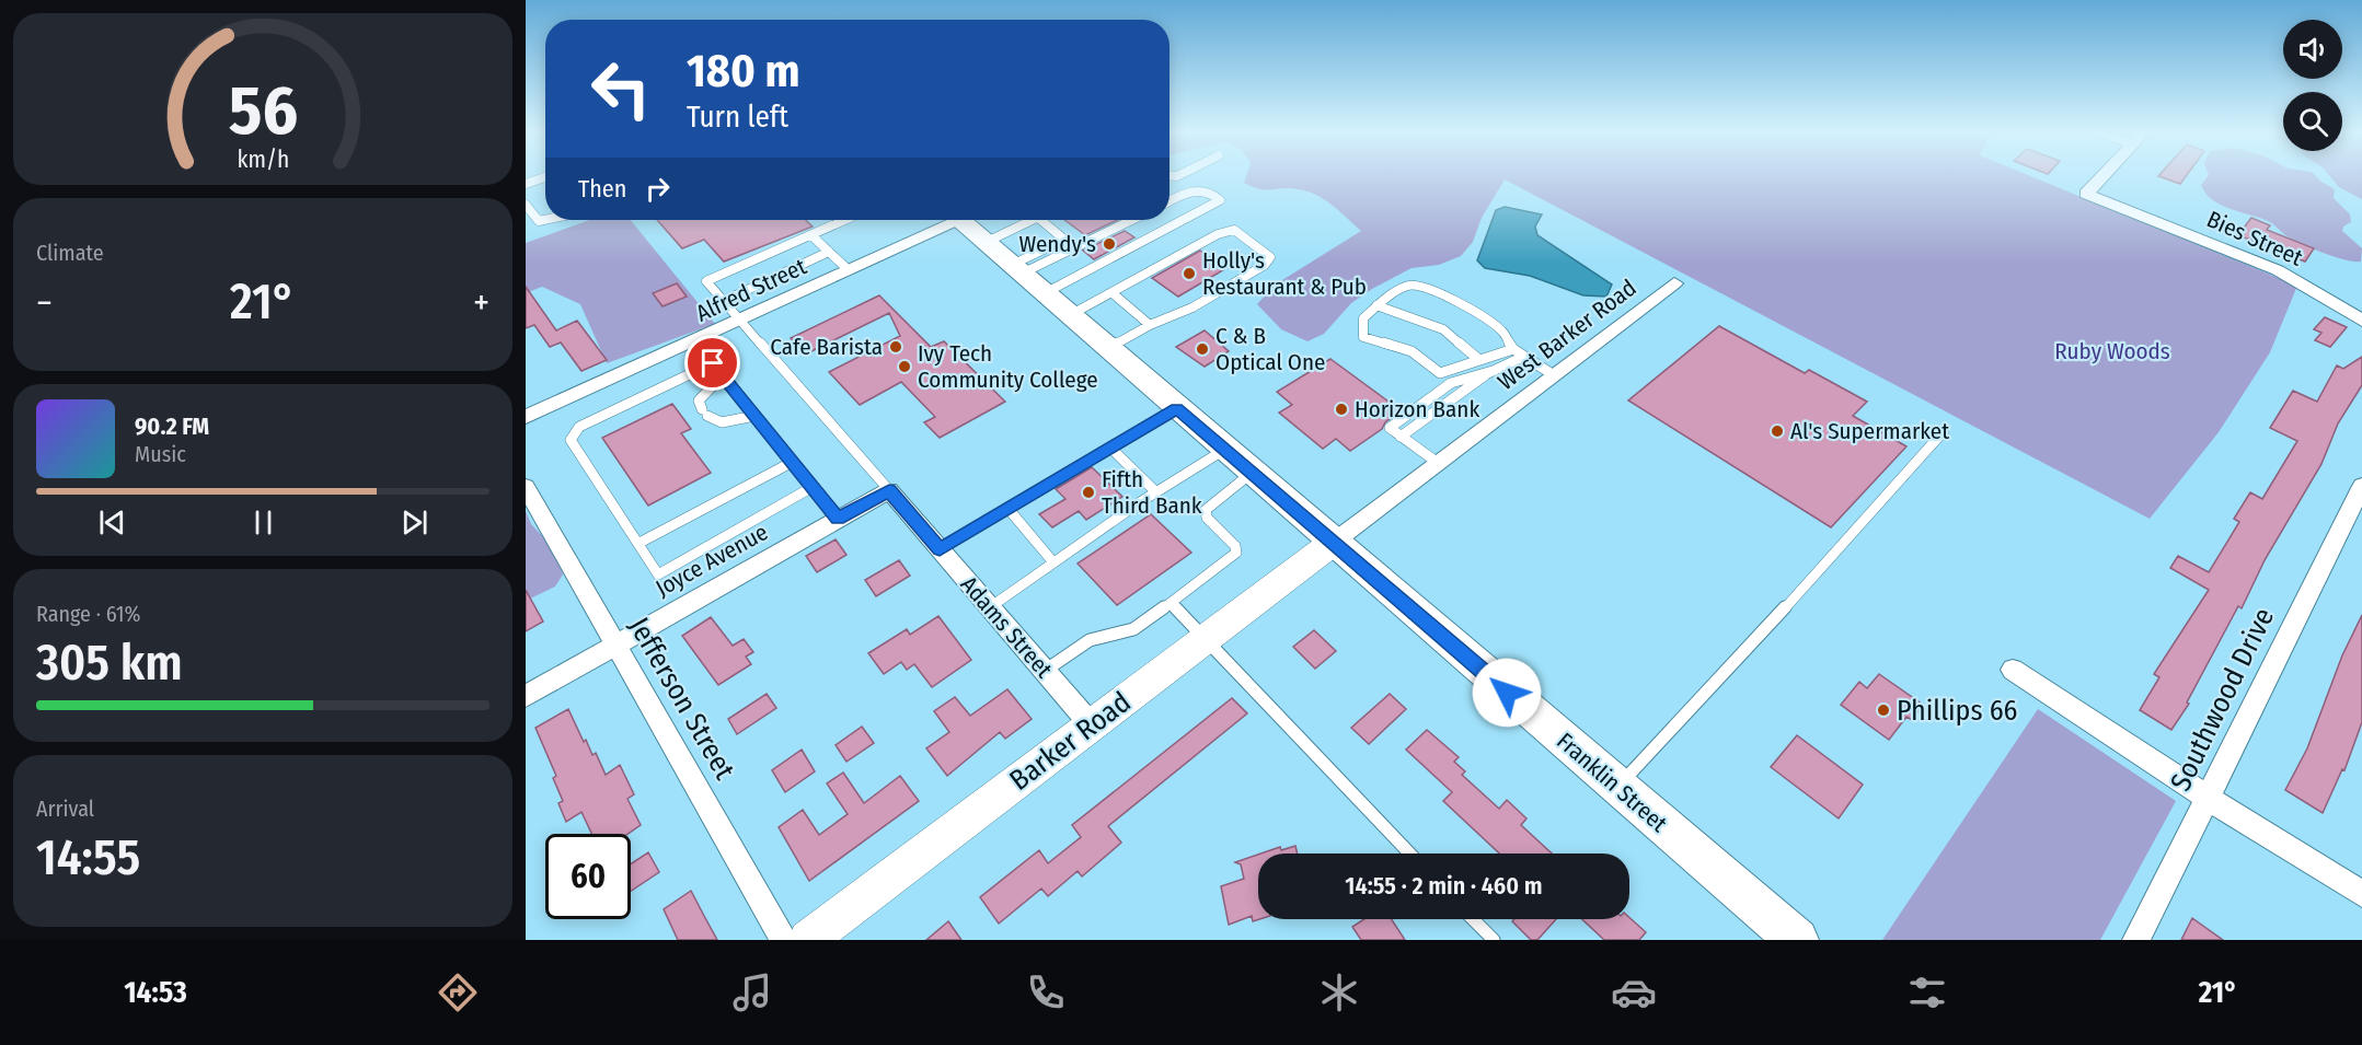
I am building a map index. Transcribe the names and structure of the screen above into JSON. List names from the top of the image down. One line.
{"streets":{"main road":["Franklin Street"],"street":["Bies Street","Alfred Street","West Barker Road","Joyce Avenue","Adams Street","Jefferson Street","Southwood Drive","Barker Road"]},"crossings":[["Alfred Street","Adams Street"],["West Barker Road","Barker Road"],["West Barker Road","Franklin Street"],["Joyce Avenue","Adams Street"],["Joyce Avenue","Jefferson Street"],["Adams Street","Barker Road"],["Barker Road","Franklin Street"]],"parks":["Ruby Woods"],"places":["Wendy's","Holly's Restaurant & Pub","Cafe Barista","C & B Optical One","Ivy Tech Community College","Horizon Bank","Al's Supermarket","Fifth Third Bank","Phillips 66"],"page":{"turn":["180 m","Turn left"],"then":"Then","tile":["Climate",["Range · 61%","305 km"],["Arrival","14:55"]],"heat":["−","21°","+"],"song":["90.2 FM","Music"],"limit":"60","trip":"14:55 · 2 min · 460 m","tabs":["14:53","21°"],"gauge":["56","km/h"]}}
